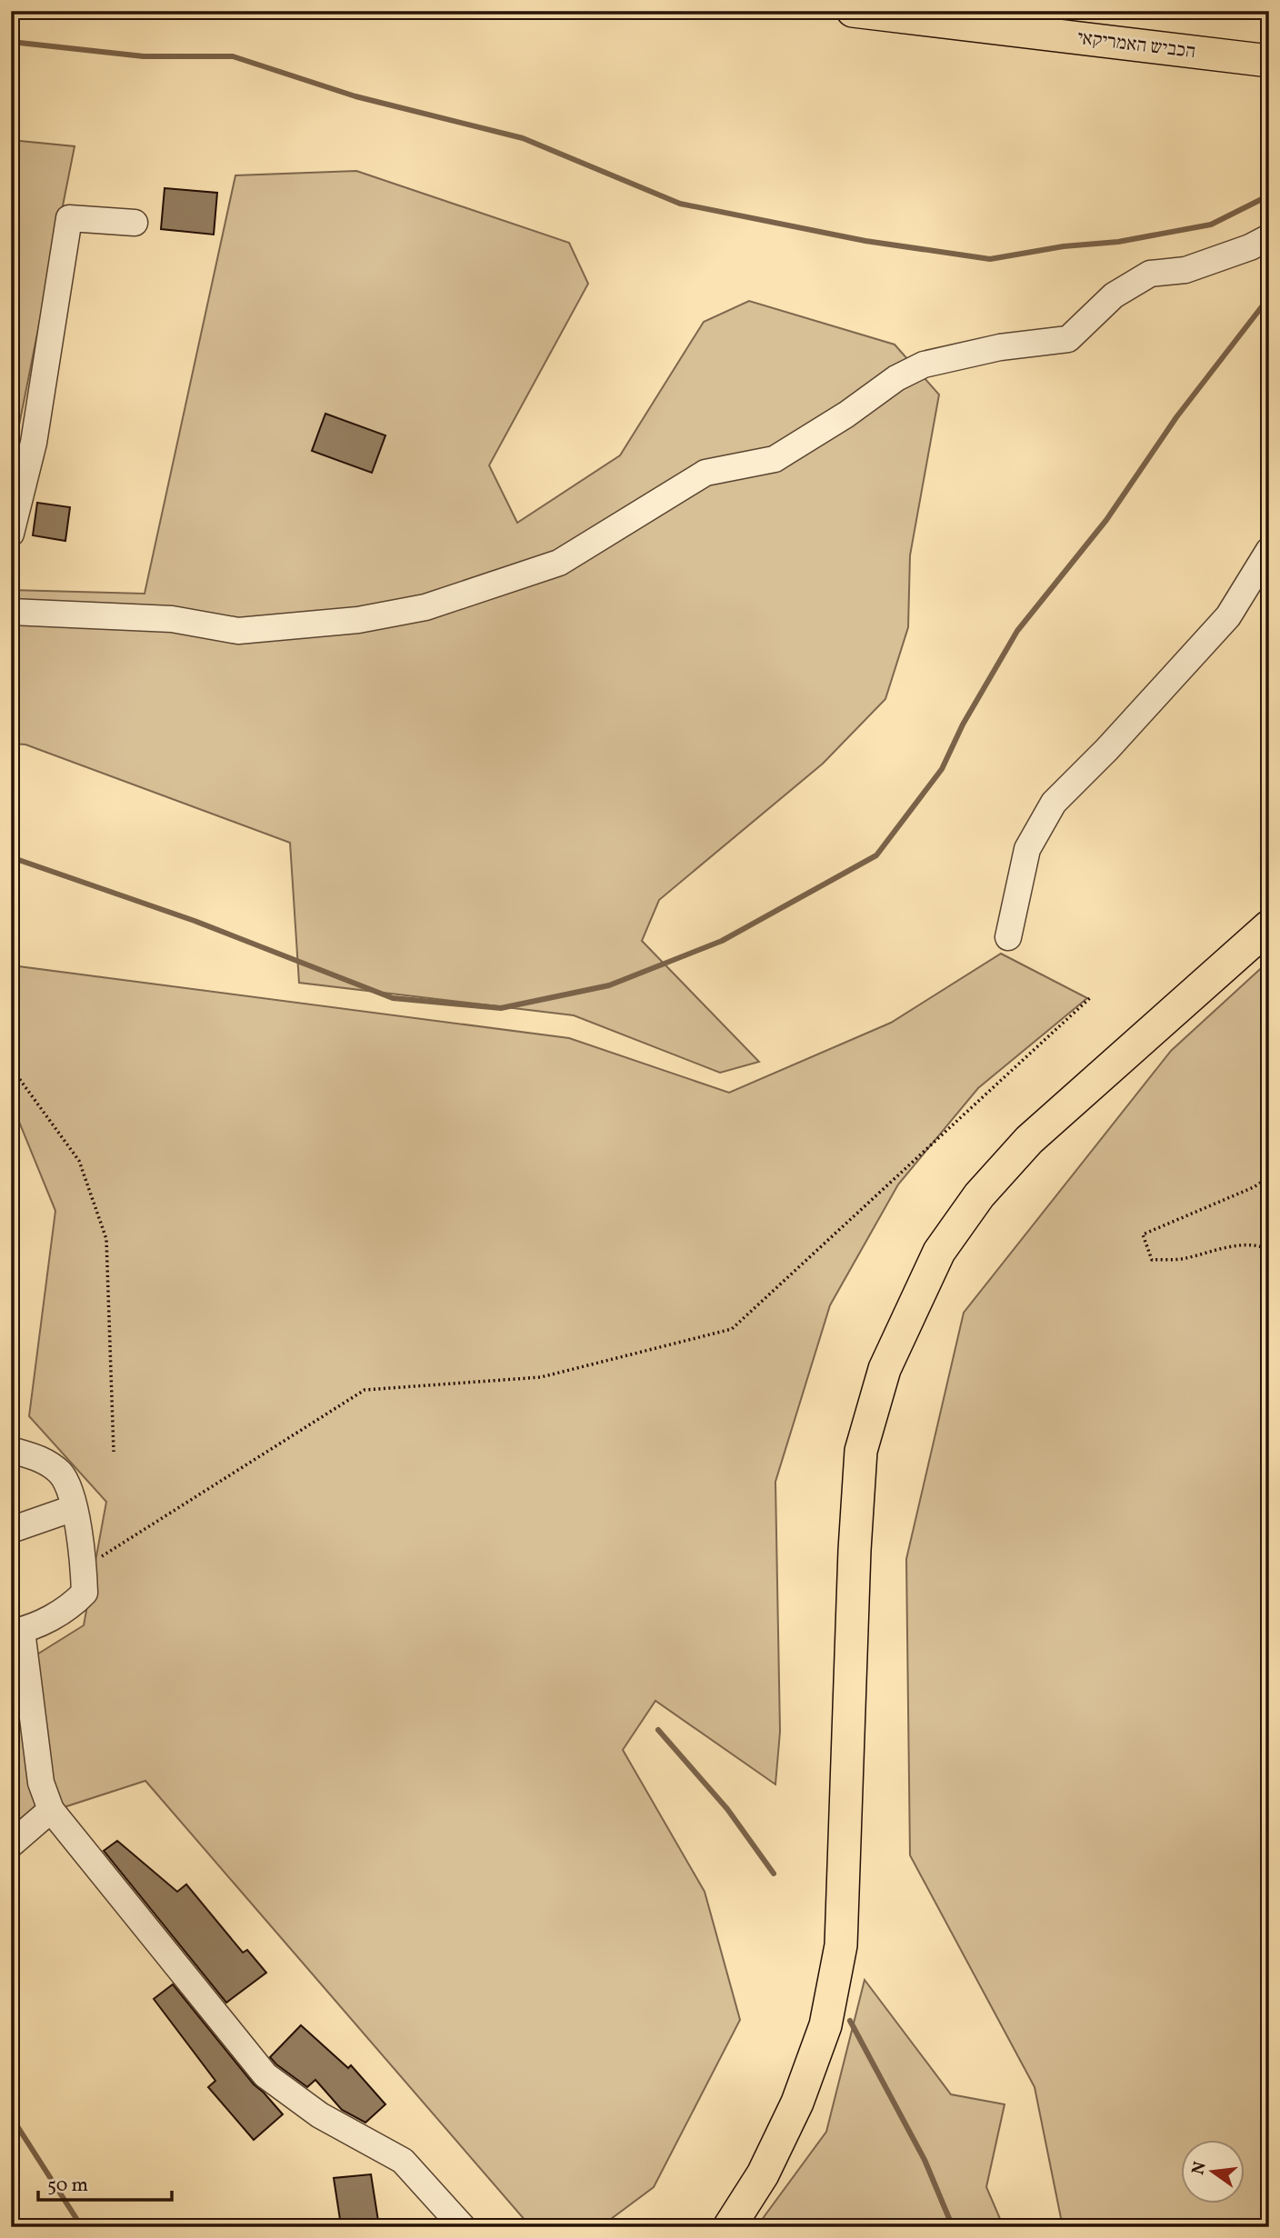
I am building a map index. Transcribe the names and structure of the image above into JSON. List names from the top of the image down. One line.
{"streets":{"main road":["הכביש האמריקאי"]},"scale_bar":"50 m","north":"left"}
